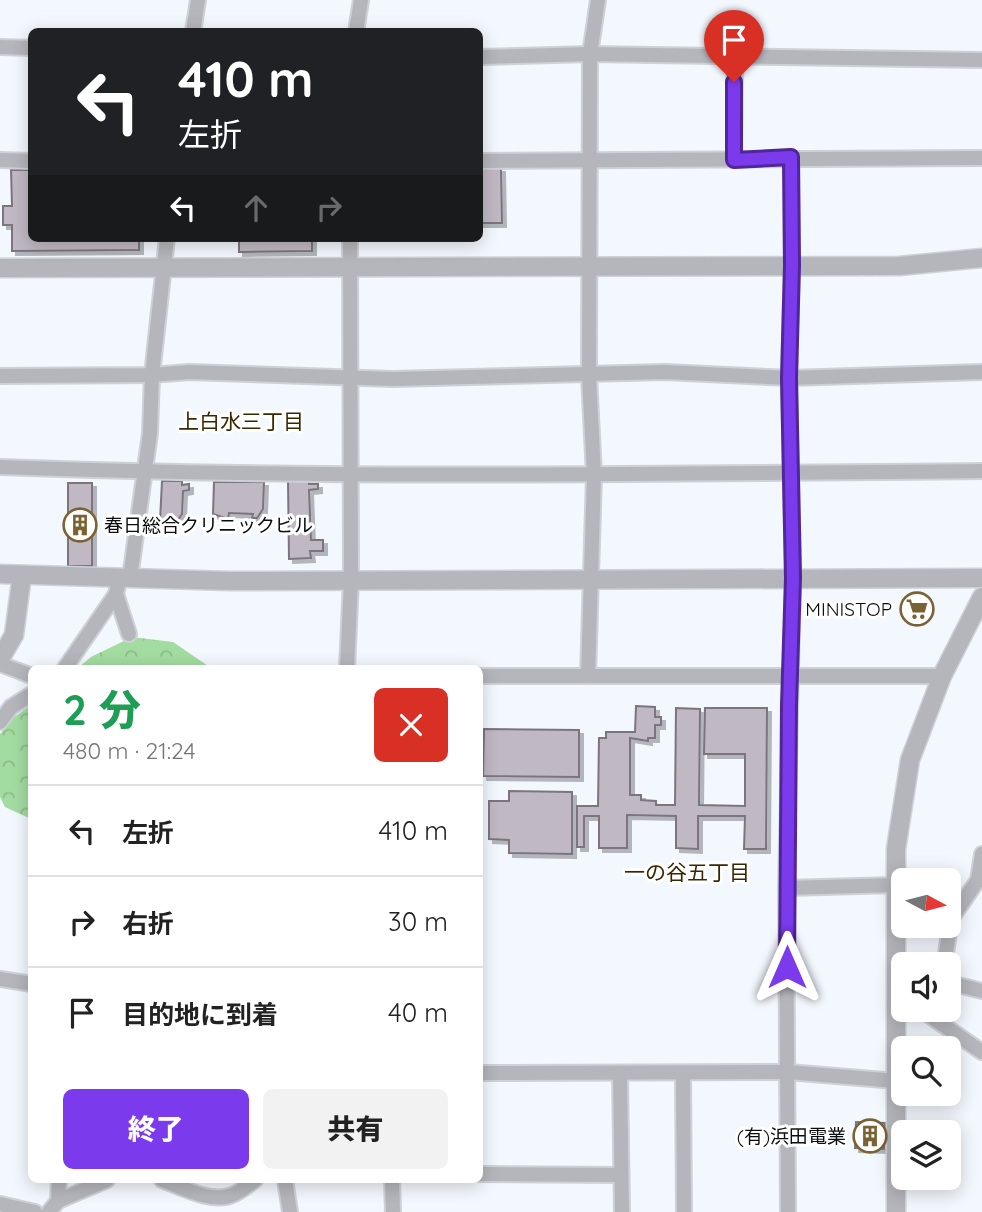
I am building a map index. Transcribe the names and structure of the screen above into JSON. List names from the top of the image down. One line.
{"districts":["上白水三丁目","一の谷五丁目"],"places":{"building":["春日総合クリニックビル","(有)浜田電業"],"supermarket":["MINISTOP"]},"north":"right","page":{"turn":["410 m","左折"],"heading":["2 分","480 m · 21:24"],"list":[{"name":"左折","value":"410 m"},{"name":"右折","value":"30 m"},{"name":"目的地に到着","value":"40 m"}],"buttons":["終了","共有"]}}
